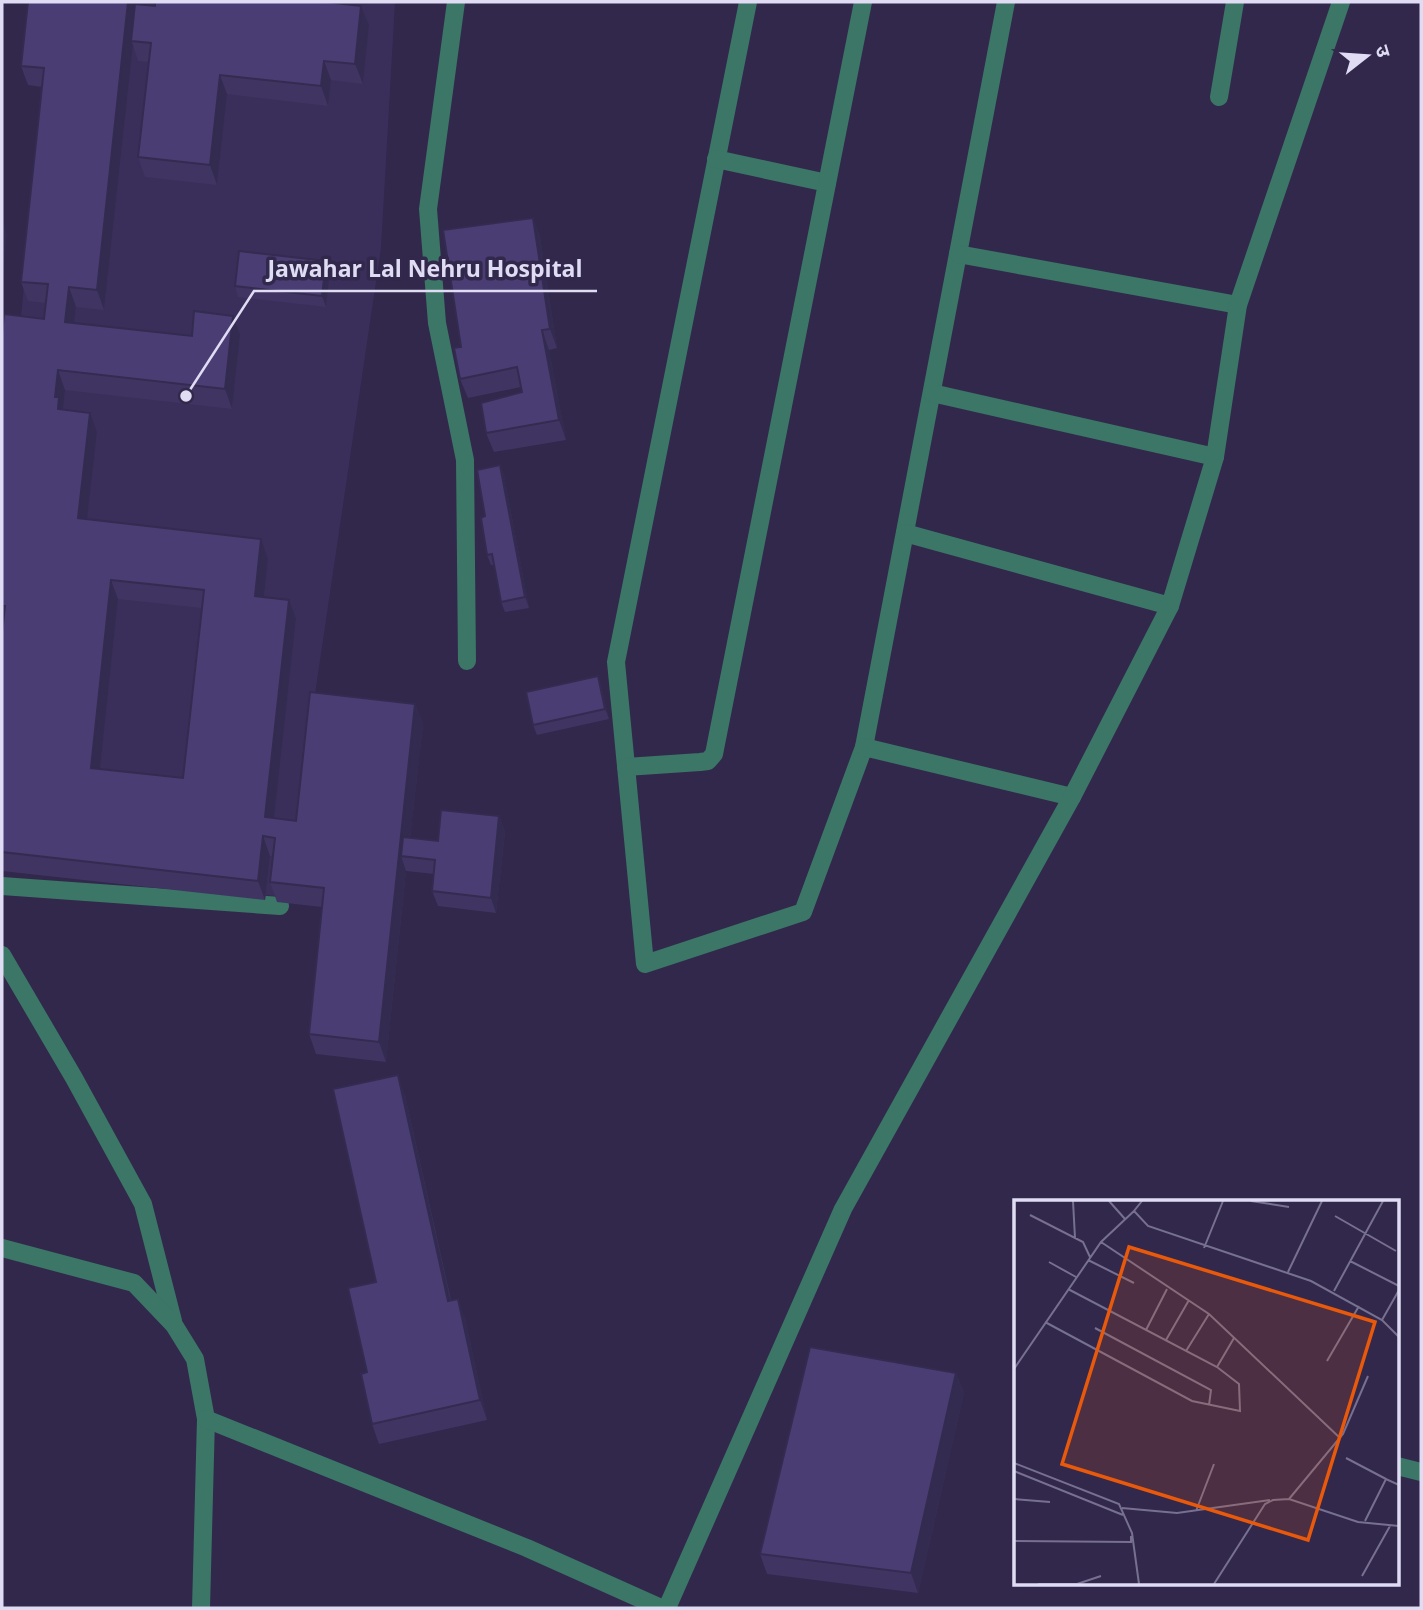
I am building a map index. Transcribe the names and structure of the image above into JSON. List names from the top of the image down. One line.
{"places":["Jawahar Lal Nehru Hospital"],"north":"right"}
